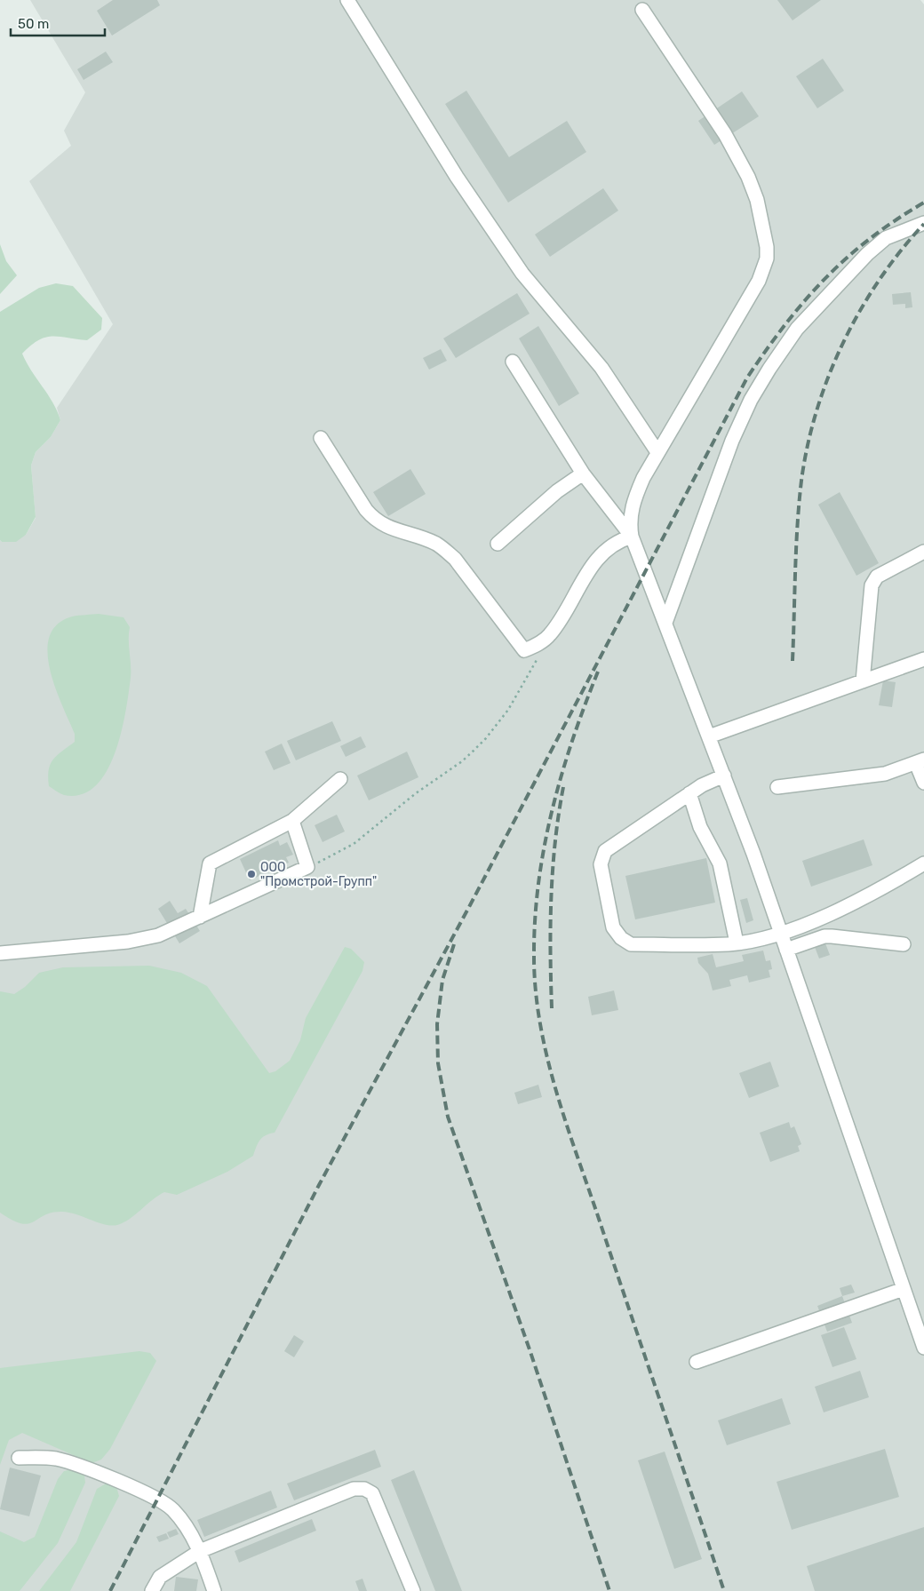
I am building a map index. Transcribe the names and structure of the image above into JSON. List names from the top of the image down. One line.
{"places":["ООО \"Промстрой-Групп\""],"scale_bar":"50 m"}
